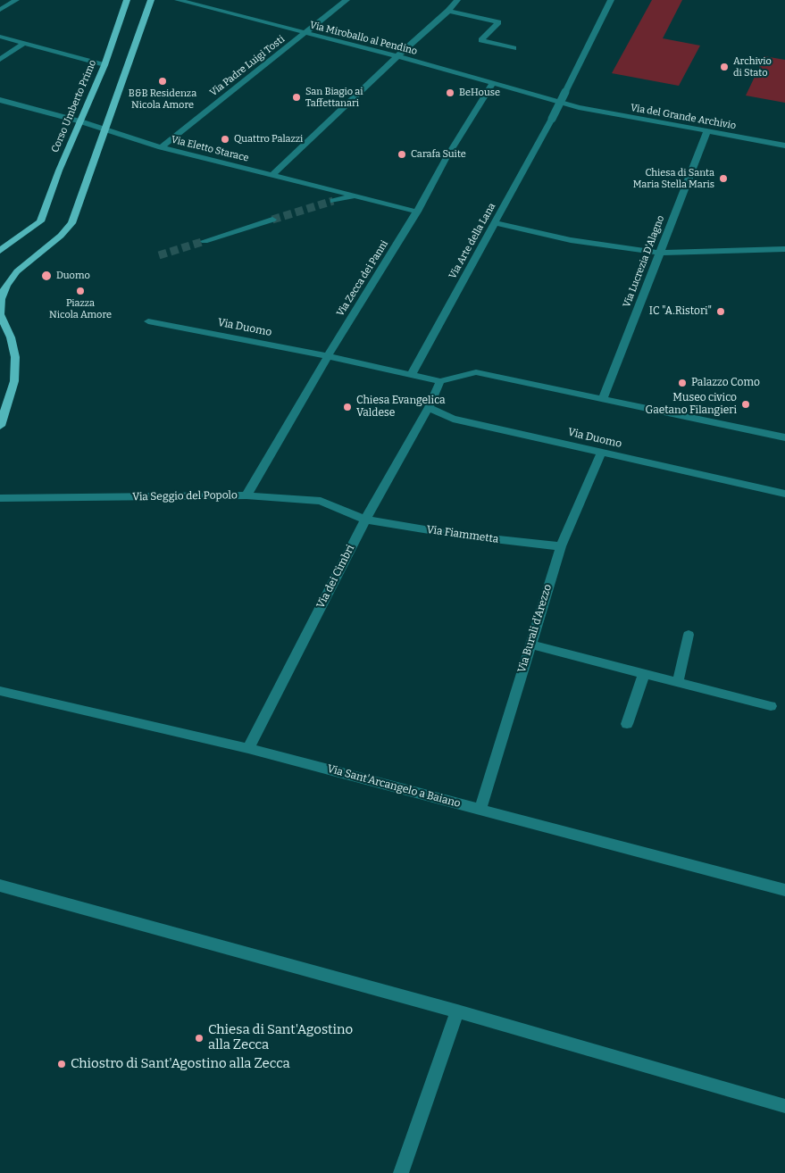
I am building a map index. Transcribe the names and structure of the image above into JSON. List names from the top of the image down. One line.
{"streets":{"main road":["Corso Umberto Primo"],"street":["Via Miroballo al Pendino","Via Padre Luigi Tosti","Via del Grande Archivio","Via Eletto Starace","Via Arte della Lana","Via Lucrezia D'Alagno","Via Zecca dei Panni","Via Duomo","Via Seggio del Popolo","Via Fiammetta","Via dei Cimbri","Via Burali d'Arezzo","Via Sant'Arcangelo a Baiano"]},"crossings":[["Via Miroballo al Pendino","Via Padre Luigi Tosti"],["Via Miroballo al Pendino","Via del Grande Archivio"],["Via Miroballo al Pendino","Via Zecca dei Panni"],["Via Padre Luigi Tosti","Via Eletto Starace"],["Corso Umberto Primo","Via Eletto Starace"],["Via del Grande Archivio","Via Lucrezia D'Alagno"],["Via Eletto Starace","Via Zecca dei Panni"],["Via Arte della Lana","Via Duomo"],["Via Lucrezia D'Alagno","Via Duomo"],["Via Zecca dei Panni","Via Duomo"],["Via Zecca dei Panni","Via Seggio del Popolo"],["Via Duomo","Via dei Cimbri"],["Via Duomo","Via Burali d'Arezzo"],["Via Seggio del Popolo","Via Fiammetta"],["Via Seggio del Popolo","Via dei Cimbri"],["Via Fiammetta","Via dei Cimbri"],["Via Fiammetta","Via Burali d'Arezzo"],["Via dei Cimbri","Via Sant'Arcangelo a Baiano"],["Via Burali d'Arezzo","Via Sant'Arcangelo a Baiano"]],"places":["Archivio di Stato","B&B Residenza Nicola Amore","BeHouse","San Biagio ai Taffettanari","Quattro Palazzi","Carafa Suite","Chiesa di Santa Maria Stella Maris","Duomo","Piazza Nicola Amore","IC \"A.Ristori\"","Palazzo Como","Museo civico Gaetano Filangieri","Chiesa Evangelica Valdese","Chiesa di Sant'Agostino alla Zecca","Chiostro di Sant'Agostino alla Zecca"]}
